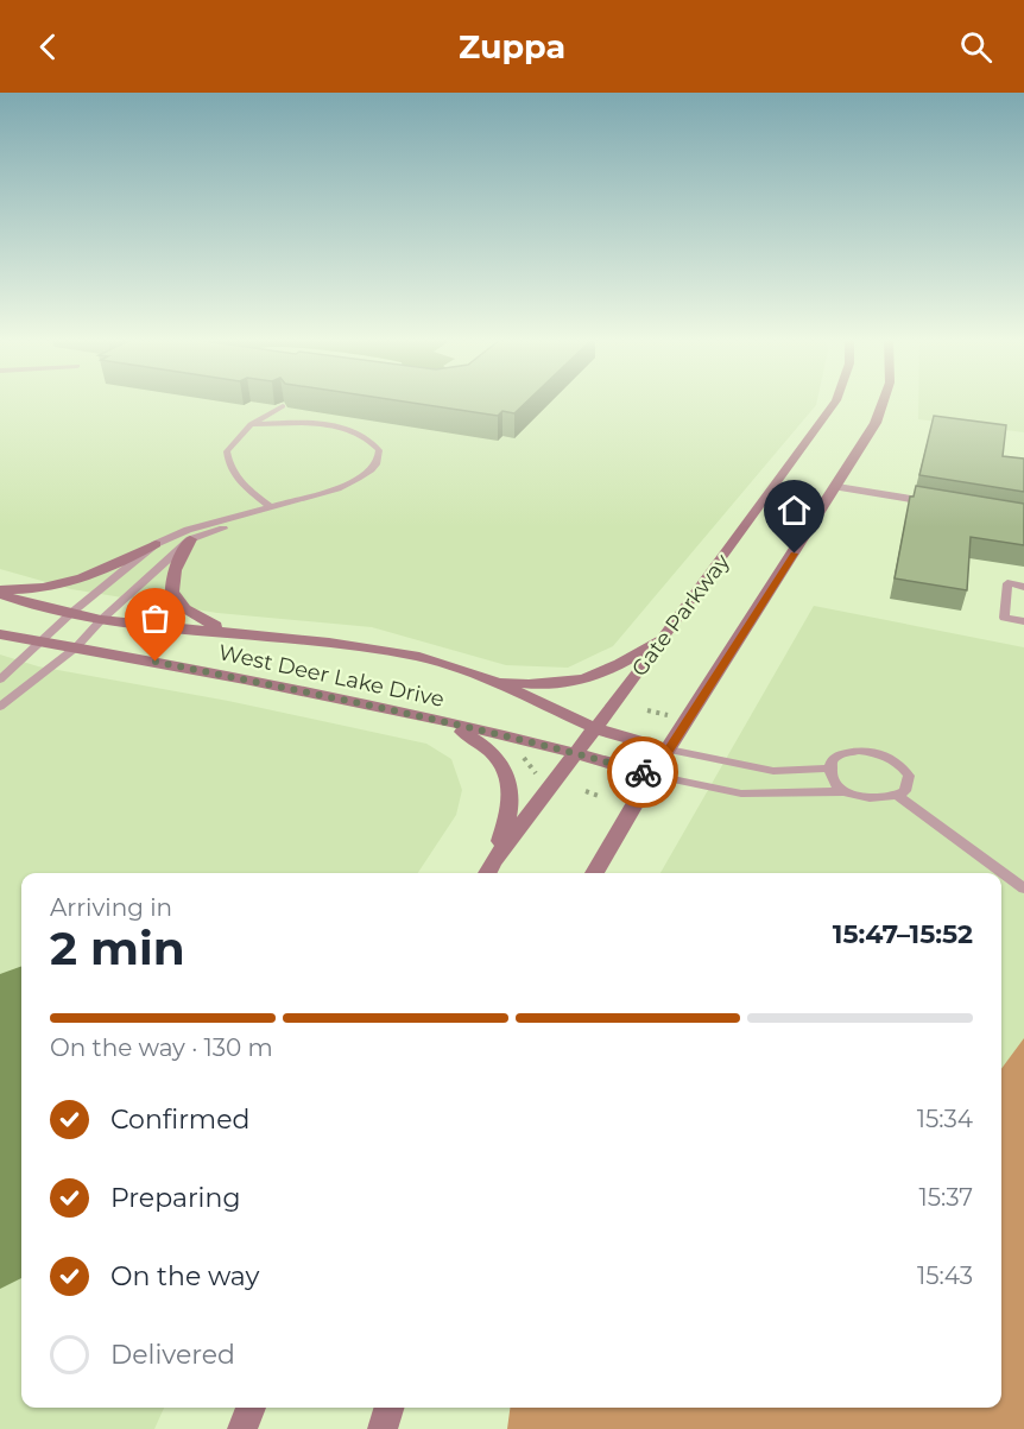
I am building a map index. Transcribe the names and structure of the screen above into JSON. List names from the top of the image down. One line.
{"streets":{"main road":["Gate Parkway","West Deer Lake Drive"]},"crossings":[["Gate Parkway","West Deer Lake Drive"]],"page":{"header":"Zuppa","heading":["2 min","Arriving in","15:47–15:52"],"bar":"On the way · 130 m","list":[["Confirmed","15:34"],["Preparing","15:37"],["On the way","15:43"],"Delivered"]}}
